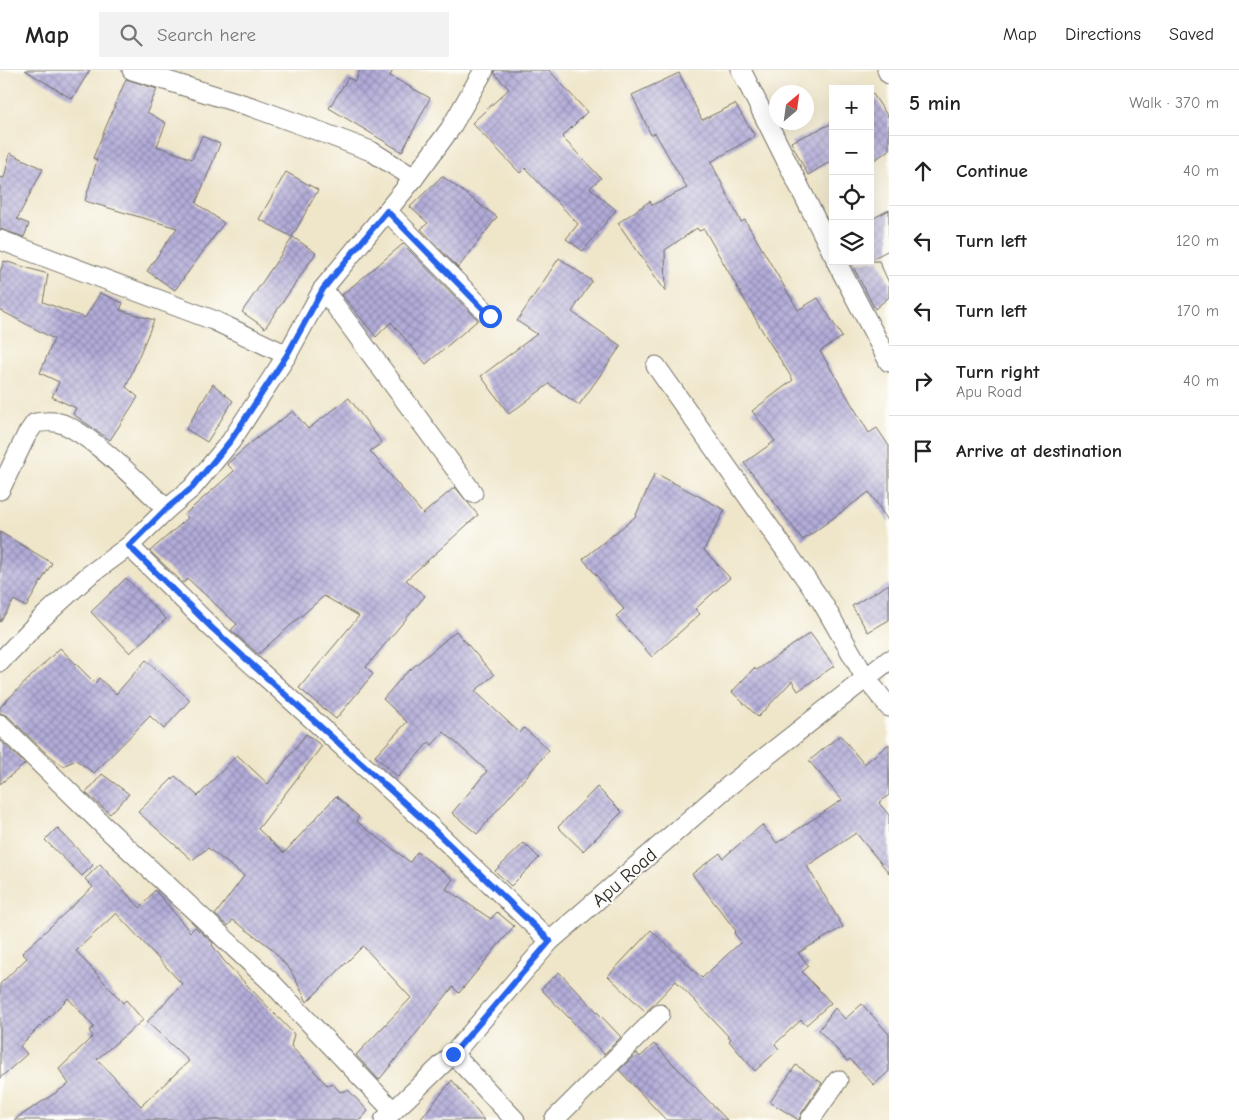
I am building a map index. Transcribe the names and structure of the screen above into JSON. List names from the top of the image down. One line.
{"streets":{"street":["Apu Road"]},"north":"top right","page":{"header":"Map","search":"Search here","nav":["Map","Directions","Saved"],"heading":["5 min","Walk · 370 m"],"map_buttons":["+","−"],"list":[["Continue","40 m"],["Turn left","120 m"],["Turn left","170 m"],["Turn right","Apu Road","40 m"],"Arrive at destination"]}}
